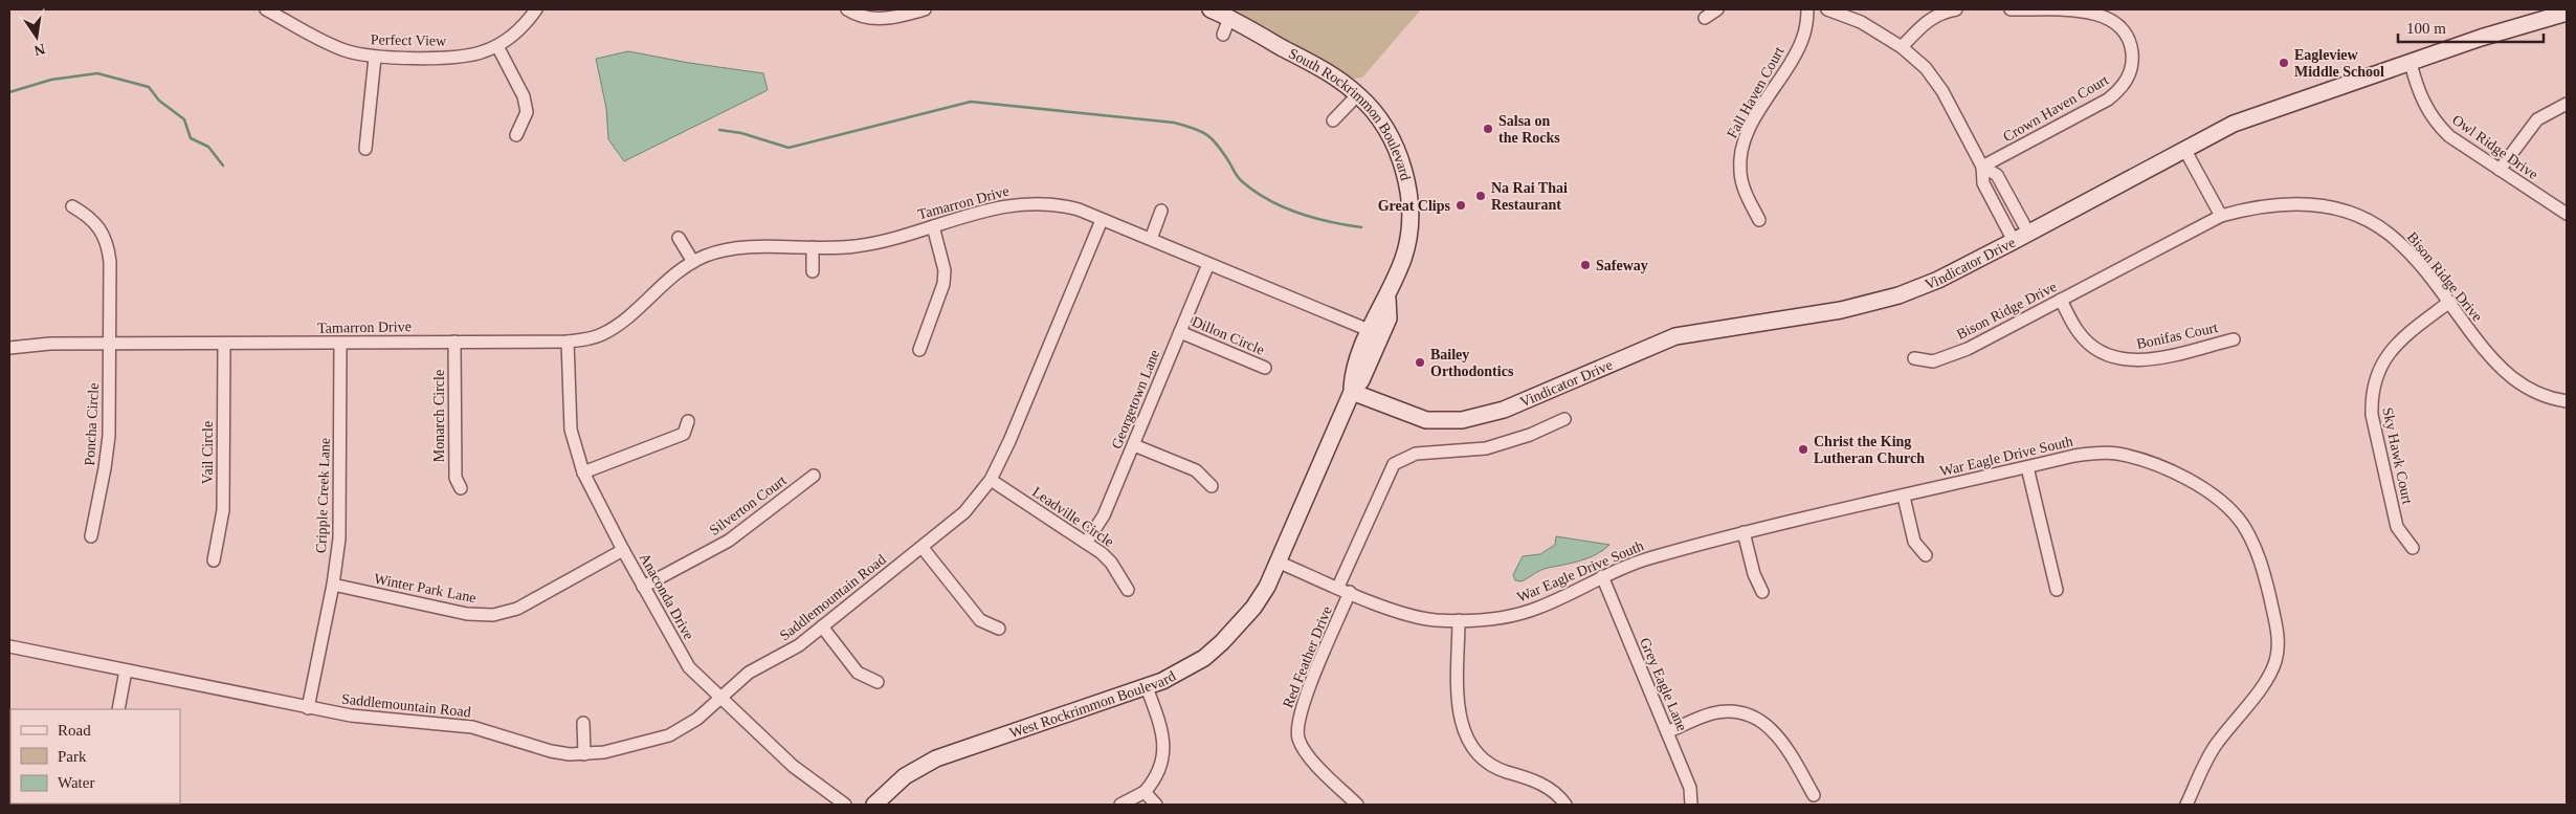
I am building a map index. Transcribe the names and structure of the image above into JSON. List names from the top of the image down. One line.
{"streets":{"main road":["South Rockrimmon Boulevard","Vindicator Drive","West Rockrimmon Boulevard"],"street":["Perfect View","Fall Haven Court","Crown Haven Court","Owl Ridge Drive","Tamarron Drive","Bison Ridge Drive","Dillon Circle","Bonifas Court","Georgetown Lane","Monarch Circle","Poncha Circle","Vail Circle","War Eagle Drive South","Sky Hawk Court","Cripple Creek Lane","Silverton Court","Leadville Circle","Winter Park Lane","Anaconda Drive","Saddlemountain Road","Red Feather Drive","Grey Eagle Lane"]},"crossings":[["South Rockrimmon Boulevard","Tamarron Drive"],["South Rockrimmon Boulevard","Vindicator Drive"],["South Rockrimmon Boulevard","War Eagle Drive South"],["South Rockrimmon Boulevard","West Rockrimmon Boulevard"],["Owl Ridge Drive","Vindicator Drive"],["Tamarron Drive","Georgetown Lane"],["Tamarron Drive","Monarch Circle"],["Tamarron Drive","Poncha Circle"],["Tamarron Drive","Vail Circle"],["Tamarron Drive","Cripple Creek Lane"],["Tamarron Drive","Anaconda Drive"],["Tamarron Drive","Saddlemountain Road"],["Bison Ridge Drive","Bonifas Court"],["Bison Ridge Drive","Sky Hawk Court"],["Dillon Circle","Georgetown Lane"],["Georgetown Lane","Leadville Circle"],["War Eagle Drive South","Red Feather Drive"],["War Eagle Drive South","Grey Eagle Lane"],["War Eagle Drive South","West Rockrimmon Boulevard"],["Cripple Creek Lane","Winter Park Lane"],["Cripple Creek Lane","Saddlemountain Road"],["Silverton Court","Anaconda Drive"],["Leadville Circle","Saddlemountain Road"],["Winter Park Lane","Anaconda Drive"],["Anaconda Drive","Saddlemountain Road"]],"places":["Eagleview Middle School","Salsa on the Rocks","Na Rai Thai Restaurant","Great Clips","Safeway","Bailey Orthodontics","Christ the King Lutheran Church"],"legend":["Road","Park","Water"],"scale_bar":"100 m","north":"bottom"}
